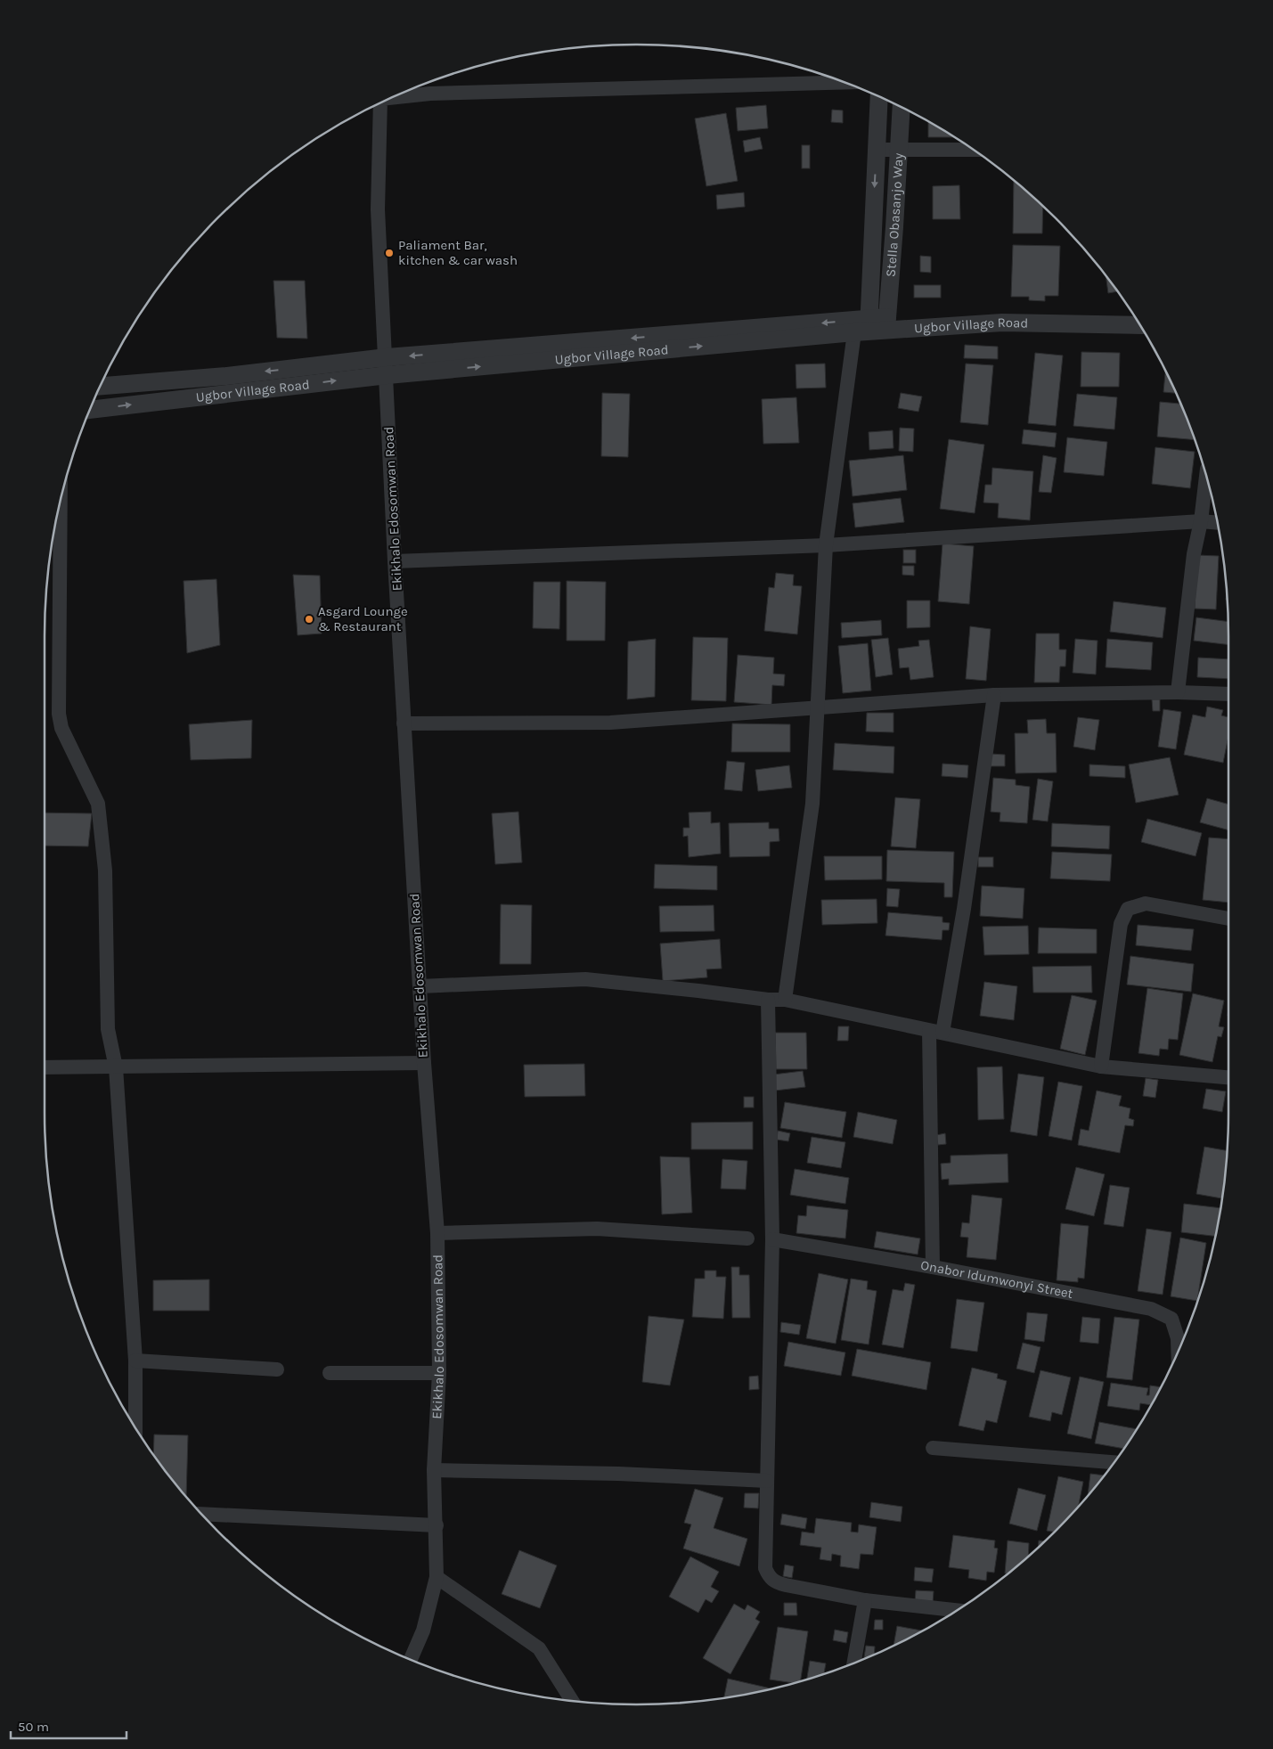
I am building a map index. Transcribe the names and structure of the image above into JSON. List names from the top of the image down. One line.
{"streets":{"street":["Stella Obasanjo Way","Ugbor Village Road","Ekikhalo Edosomwan Road","Onabor Idumwonyi Street"]},"crossings":[["Stella Obasanjo Way","Ugbor Village Road"],["Ugbor Village Road","Ekikhalo Edosomwan Road"]],"places":["Paliament Bar, kitchen & car wash","Asgard Lounge & Restaurant"],"scale_bar":"50 m"}
